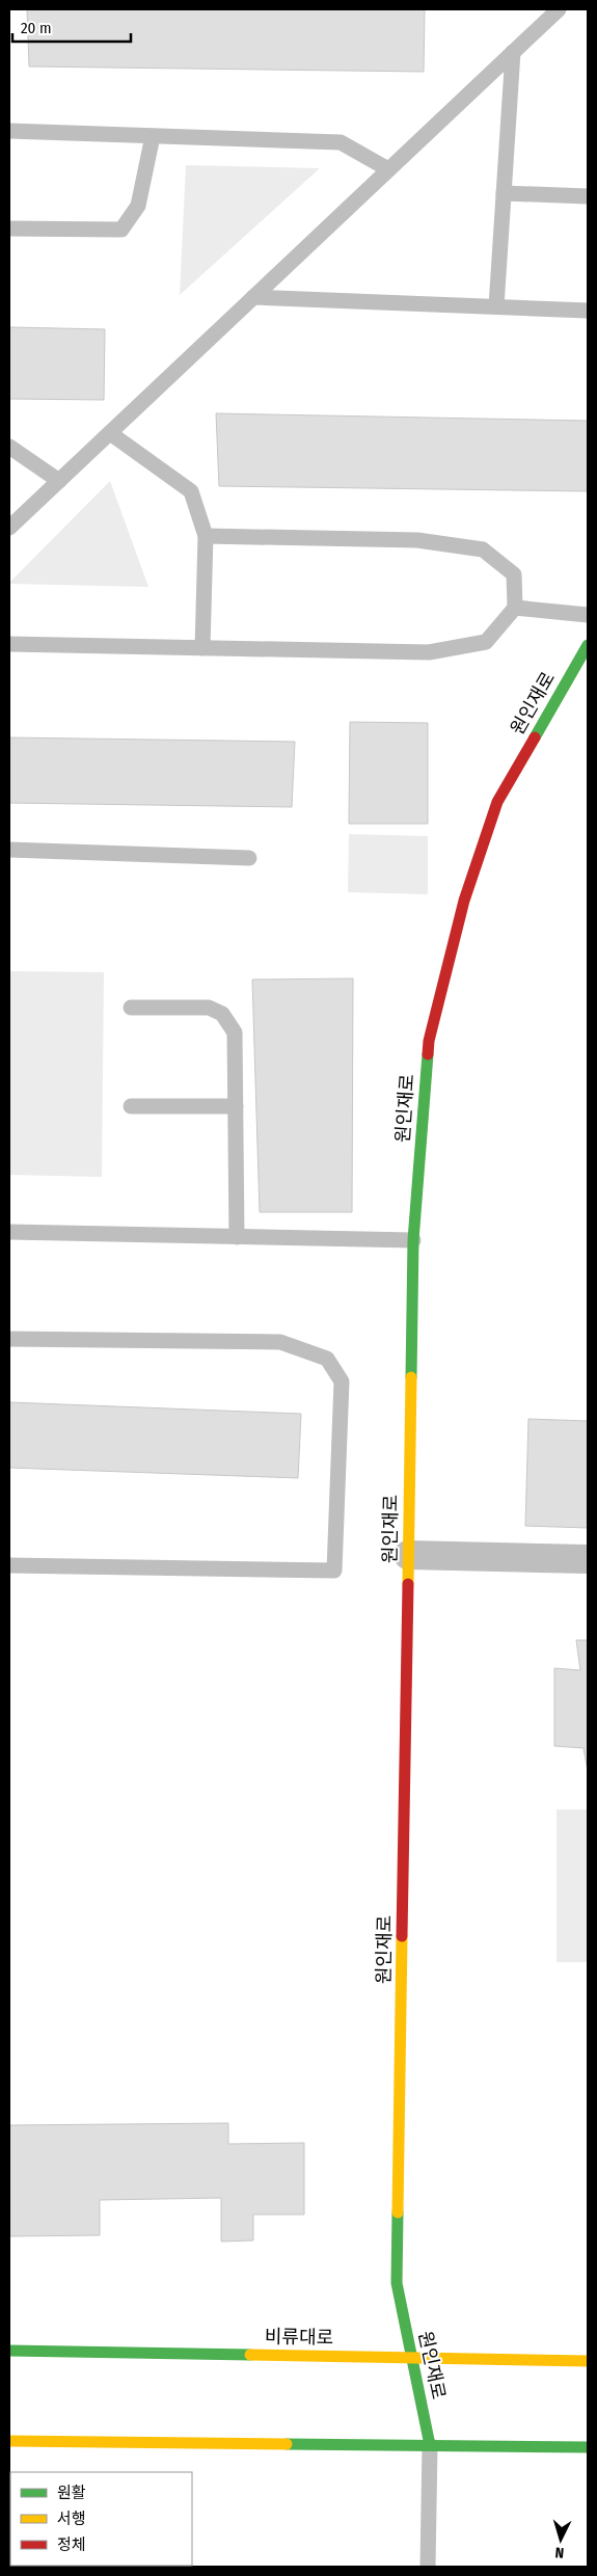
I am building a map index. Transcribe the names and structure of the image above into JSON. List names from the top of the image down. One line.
{"streets":{"main road":["원인재로","비류대로"]},"crossings":[["원인재로","비류대로"]],"legend":["원활","서행","정체"],"scale_bar":"20 m","north":"bottom"}
